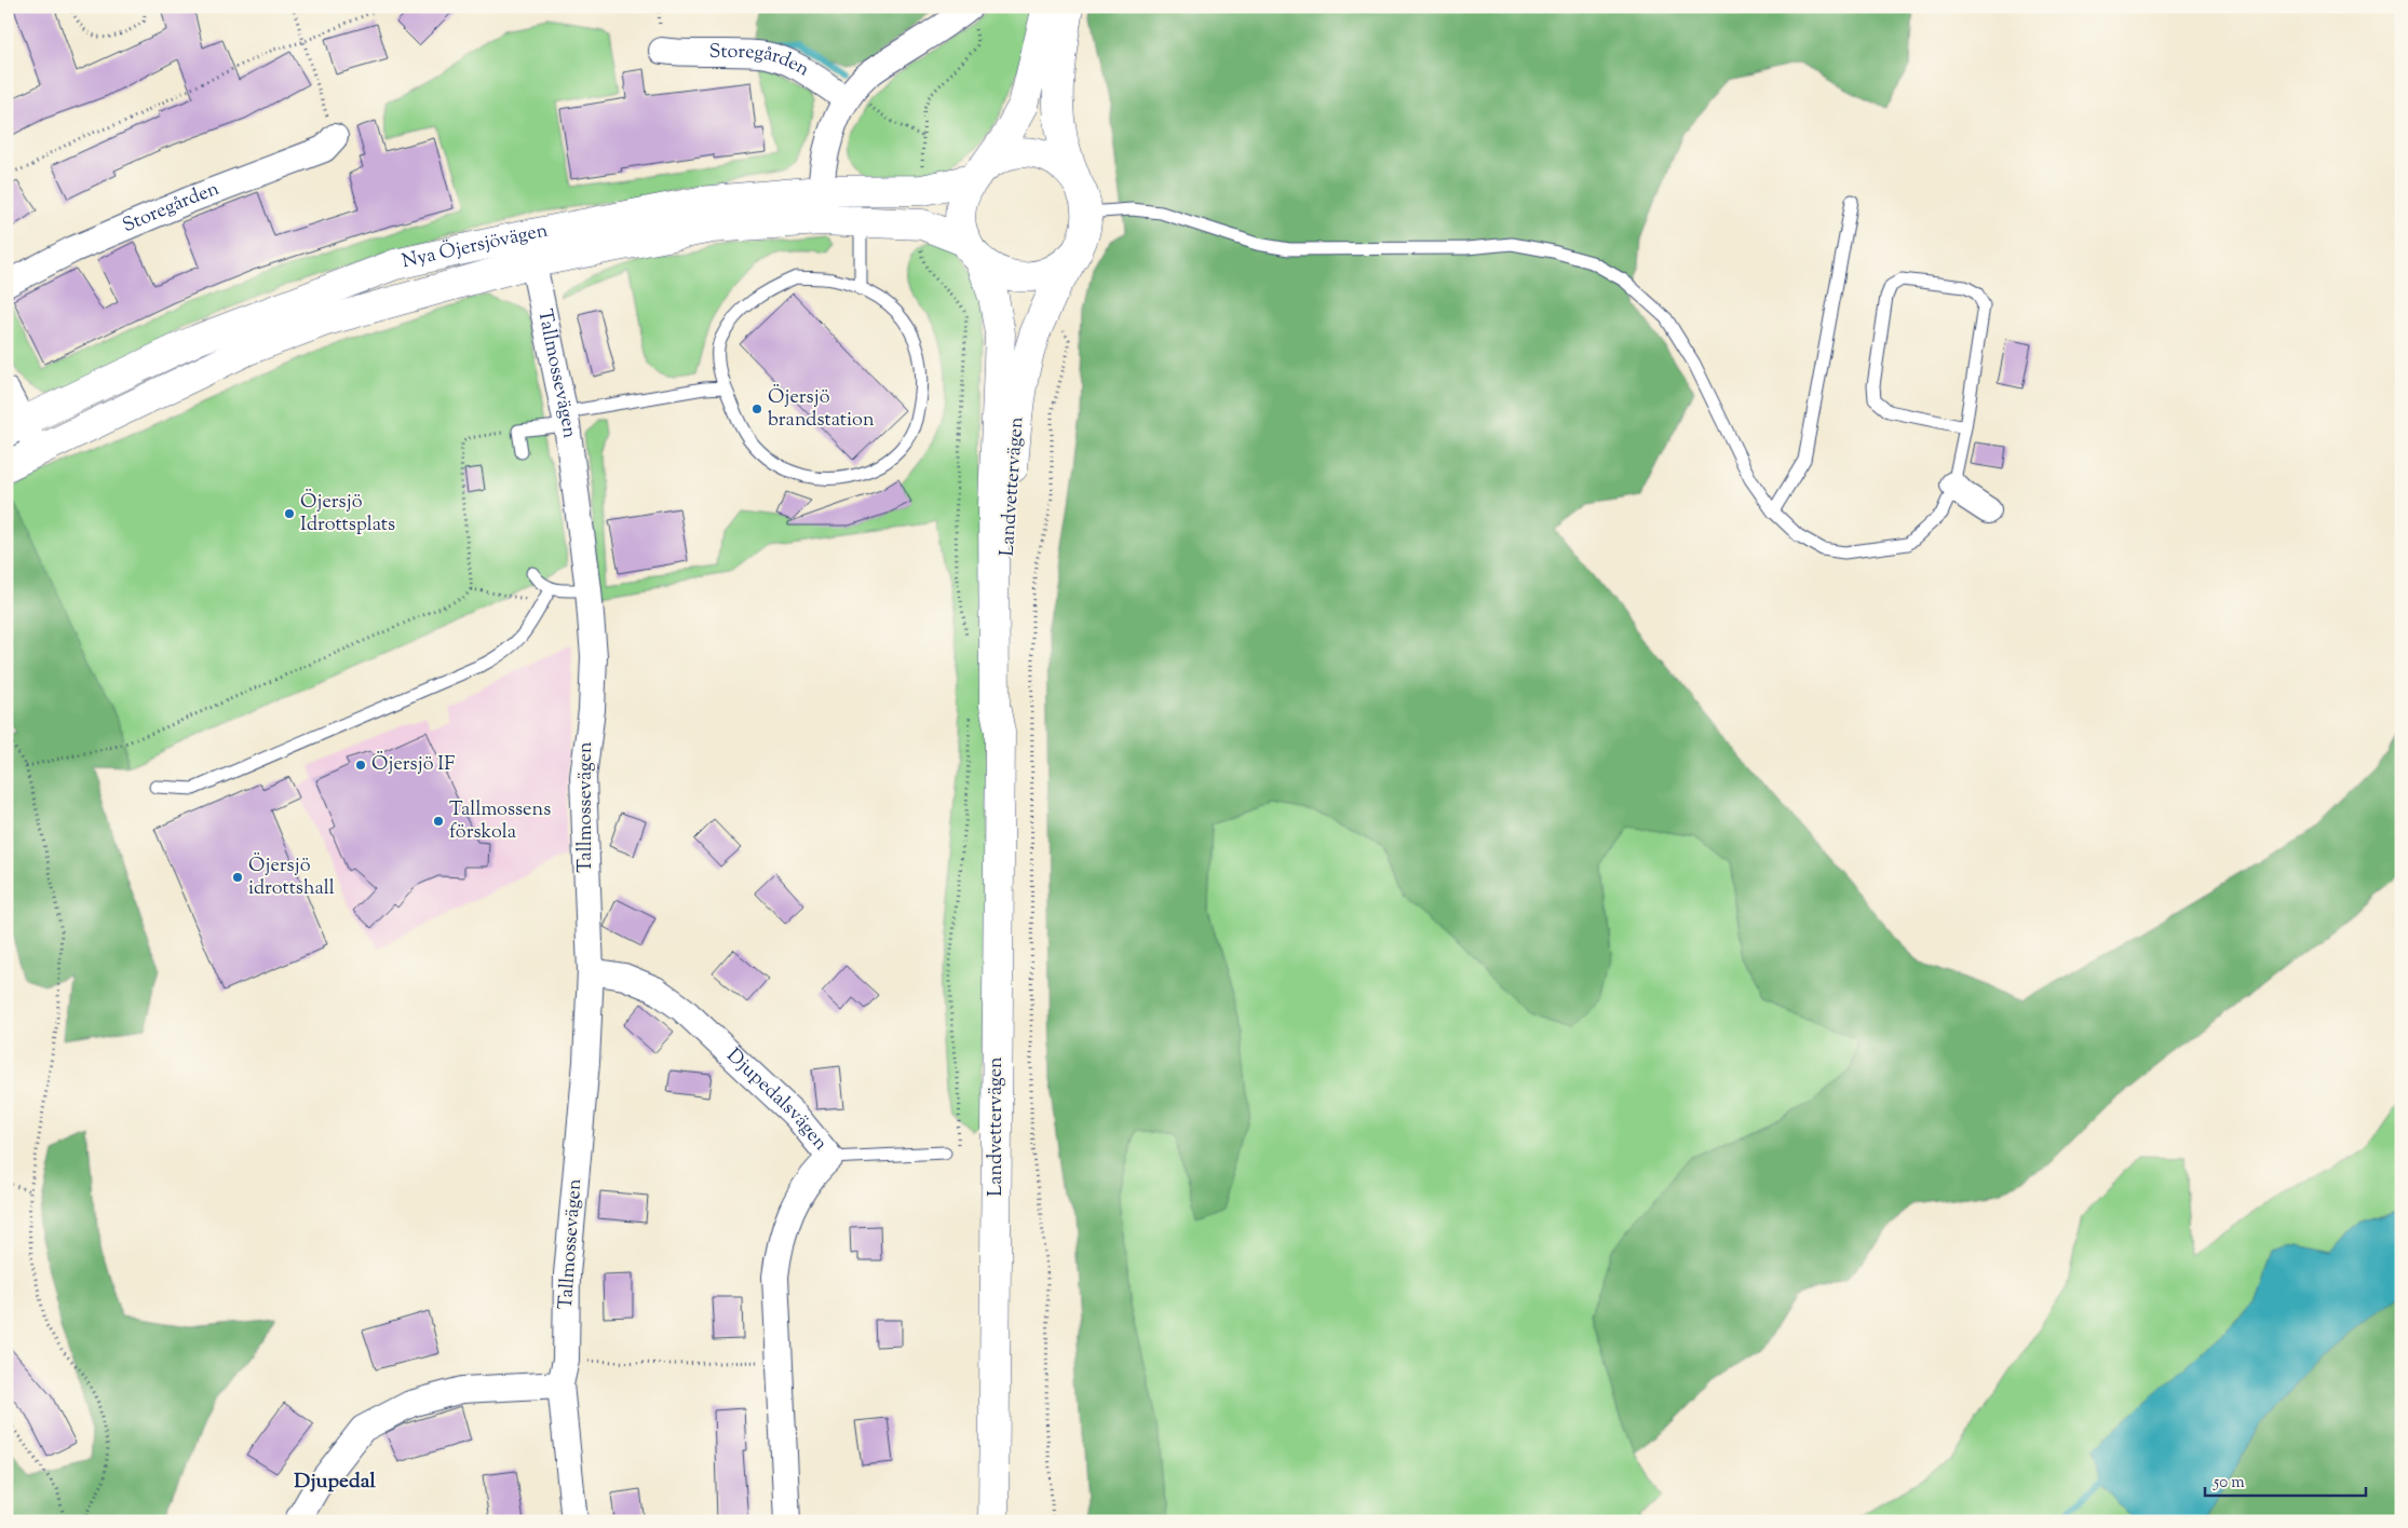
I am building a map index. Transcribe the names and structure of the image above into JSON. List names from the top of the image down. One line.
{"streets":{"street":["Storegården","Nya Öjersjövägen","Tallmossevägen","Landvettervägen","Djupedalsvägen"]},"crossings":[["Nya Öjersjövägen","Tallmossevägen"],["Nya Öjersjövägen","Landvettervägen"],["Tallmossevägen","Djupedalsvägen"]],"districts":["Djupedal"],"places":["Öjersjö brandstation","Öjersjö Idrottsplats","Öjersjö IF","Tallmossens förskola","Öjersjö idrottshall"],"scale_bar":"50 m"}
